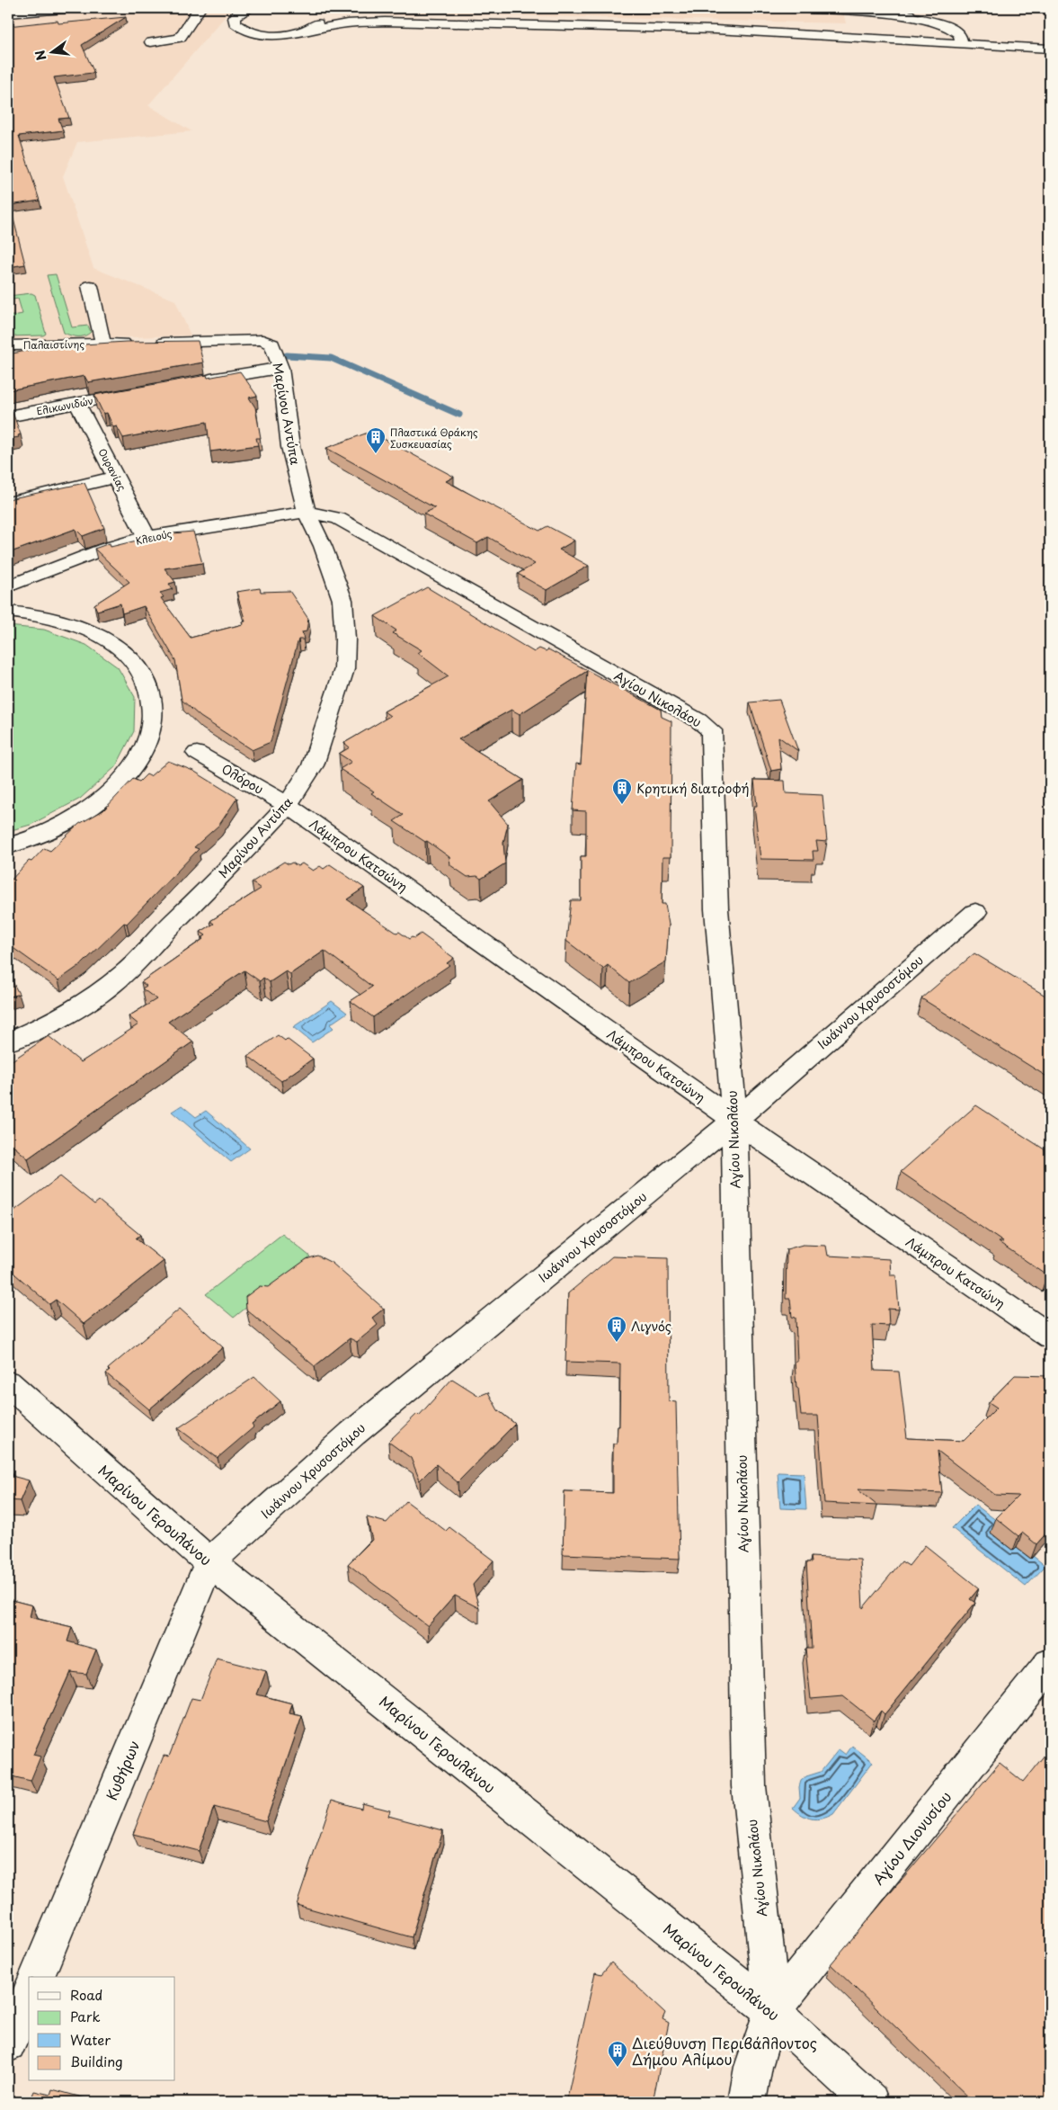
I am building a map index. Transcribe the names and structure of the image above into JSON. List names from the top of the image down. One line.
{"streets":{"street":["Παλαιστίνης","Ελικωνιδών","Μαρίνου Αντύπα","Ουρανίας","Κλειούς","Αγίου Νικολάου","Ολόρου","Λάμπρου Κατσώνη","Ιωάννου Χρυσοστόμου","Μαρίνου Γερουλάνου","Κυθήρων","Αγίου Διονυσίου"]},"crossings":[["Παλαιστίνης","Μαρίνου Αντύπα"],["Ελικωνιδών","Ουρανίας"],["Μαρίνου Αντύπα","Κλειούς"],["Μαρίνου Αντύπα","Αγίου Νικολάου"],["Μαρίνου Αντύπα","Ολόρου"],["Μαρίνου Αντύπα","Λάμπρου Κατσώνη"],["Ουρανίας","Κλειούς"],["Κλειούς","Αγίου Νικολάου"],["Αγίου Νικολάου","Λάμπρου Κατσώνη"],["Αγίου Νικολάου","Ιωάννου Χρυσοστόμου"],["Αγίου Νικολάου","Μαρίνου Γερουλάνου"],["Αγίου Νικολάου","Αγίου Διονυσίου"],["Ολόρου","Λάμπρου Κατσώνη"],["Λάμπρου Κατσώνη","Ιωάννου Χρυσοστόμου"],["Ιωάννου Χρυσοστόμου","Μαρίνου Γερουλάνου"],["Ιωάννου Χρυσοστόμου","Κυθήρων"],["Μαρίνου Γερουλάνου","Κυθήρων"],["Μαρίνου Γερουλάνου","Αγίου Διονυσίου"]],"places":{"building":["Πλαστικά Θράκης Συσκευασίας","Κρητική διατροφή","Λιγνός","Διεύθυνση Περιβάλλοντος Δήμου Αλίμου"]},"legend":["Road","Park","Water","Building"],"north":"left"}
